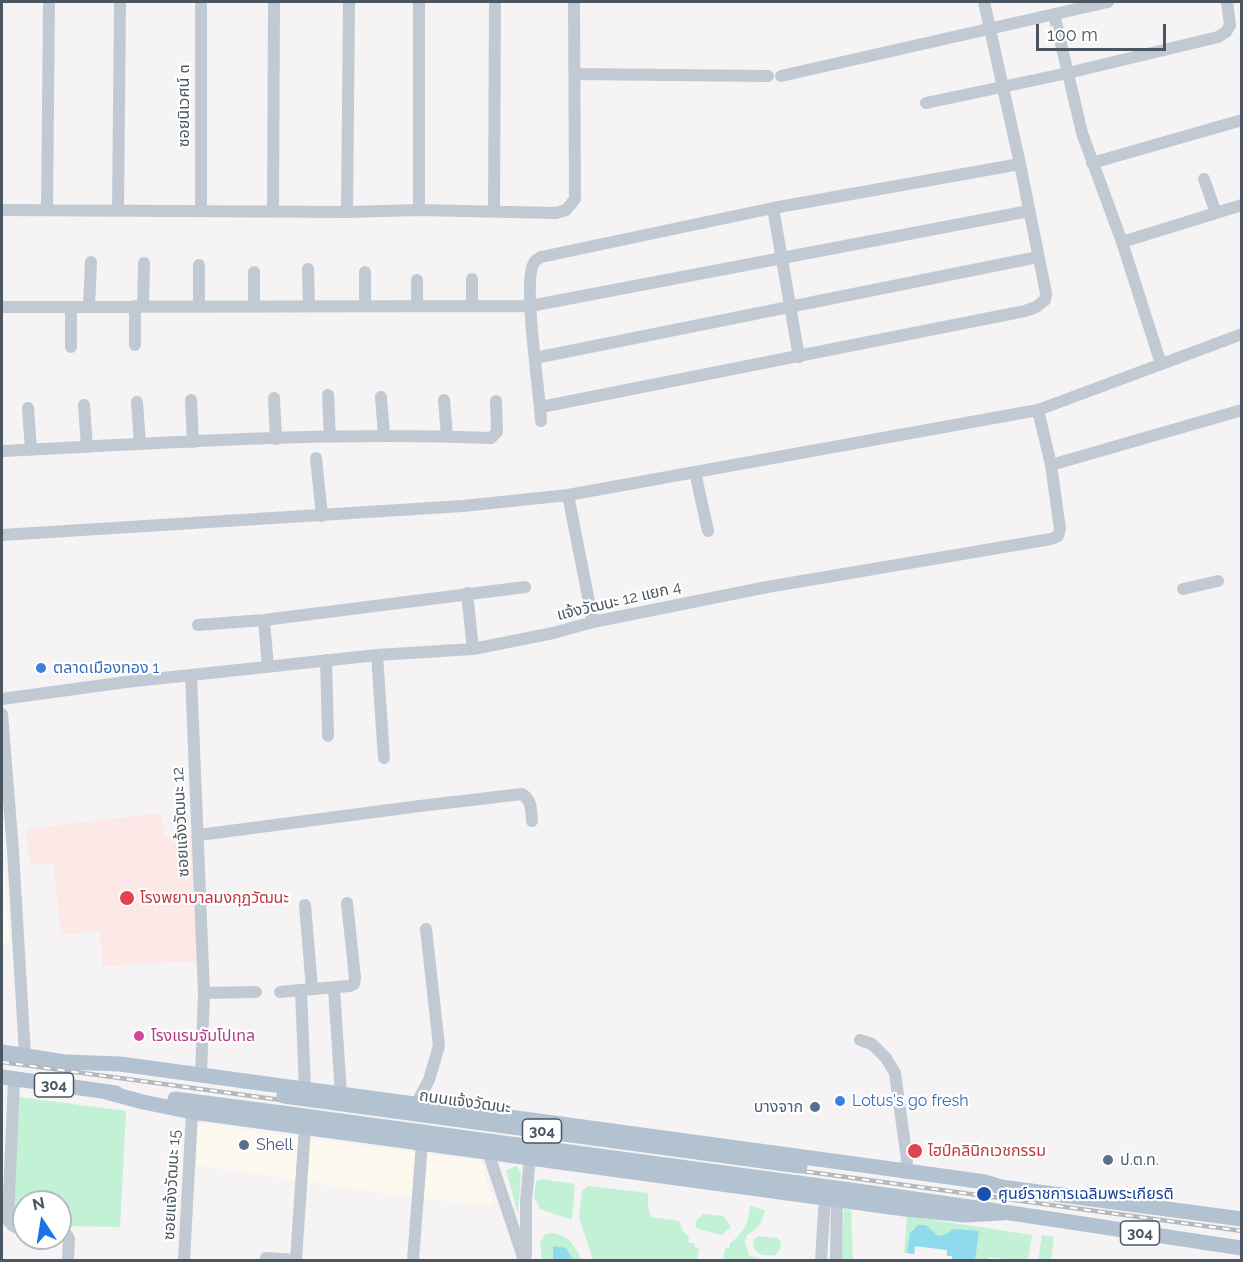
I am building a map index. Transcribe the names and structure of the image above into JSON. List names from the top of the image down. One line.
{"streets":{"main road":["304","ถนนแจ้งวัฒนะ"],"street":["ซอยนิเวศน์ ๓","แจ้งวัฒนะ 12 แยก 4","ซอยแจ้งวัฒนะ 12","ซอยแจ้งวัฒนะ 15"]},"crossings":[["แจ้งวัฒนะ 12 แยก 4","ซอยแจ้งวัฒนะ 12"],["ซอยแจ้งวัฒนะ 12","ถนนแจ้งวัฒนะ"],["304","ซอยแจ้งวัฒนะ 15"]],"places":["ตลาดเมืองทอง 1","โรงพยาบาลมงกุฎวัฒนะ","โรงแรมจัมโปเทล","Lotus's go fresh","บางจาก","Shell","ไฮป์คลินิกเวชกรรม","ป.ต.ท.","ศูนย์ราชการเฉลิมพระเกียรติ"],"scale_bar":"100 m","north":"top"}
